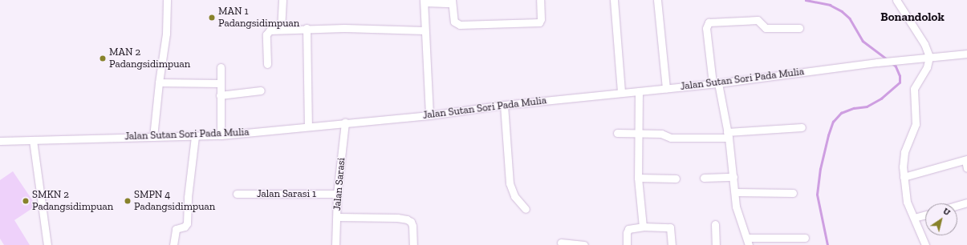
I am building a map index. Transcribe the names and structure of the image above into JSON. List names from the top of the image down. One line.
{"streets":{"street":["Jalan Sutan Sori Pada Mulia","Jalan Sarasi","Jalan Sarasi 1"]},"crossings":[["Jalan Sutan Sori Pada Mulia","Jalan Sarasi"],["Jalan Sarasi","Jalan Sarasi 1"]],"districts":["Bonandolok"],"places":["MAN 1 Padangsidimpuan","MAN 2 Padangsidimpuan","SMKN 2 Padangsidimpuan","SMPN 4 Padangsidimpuan"],"north":"top right"}
